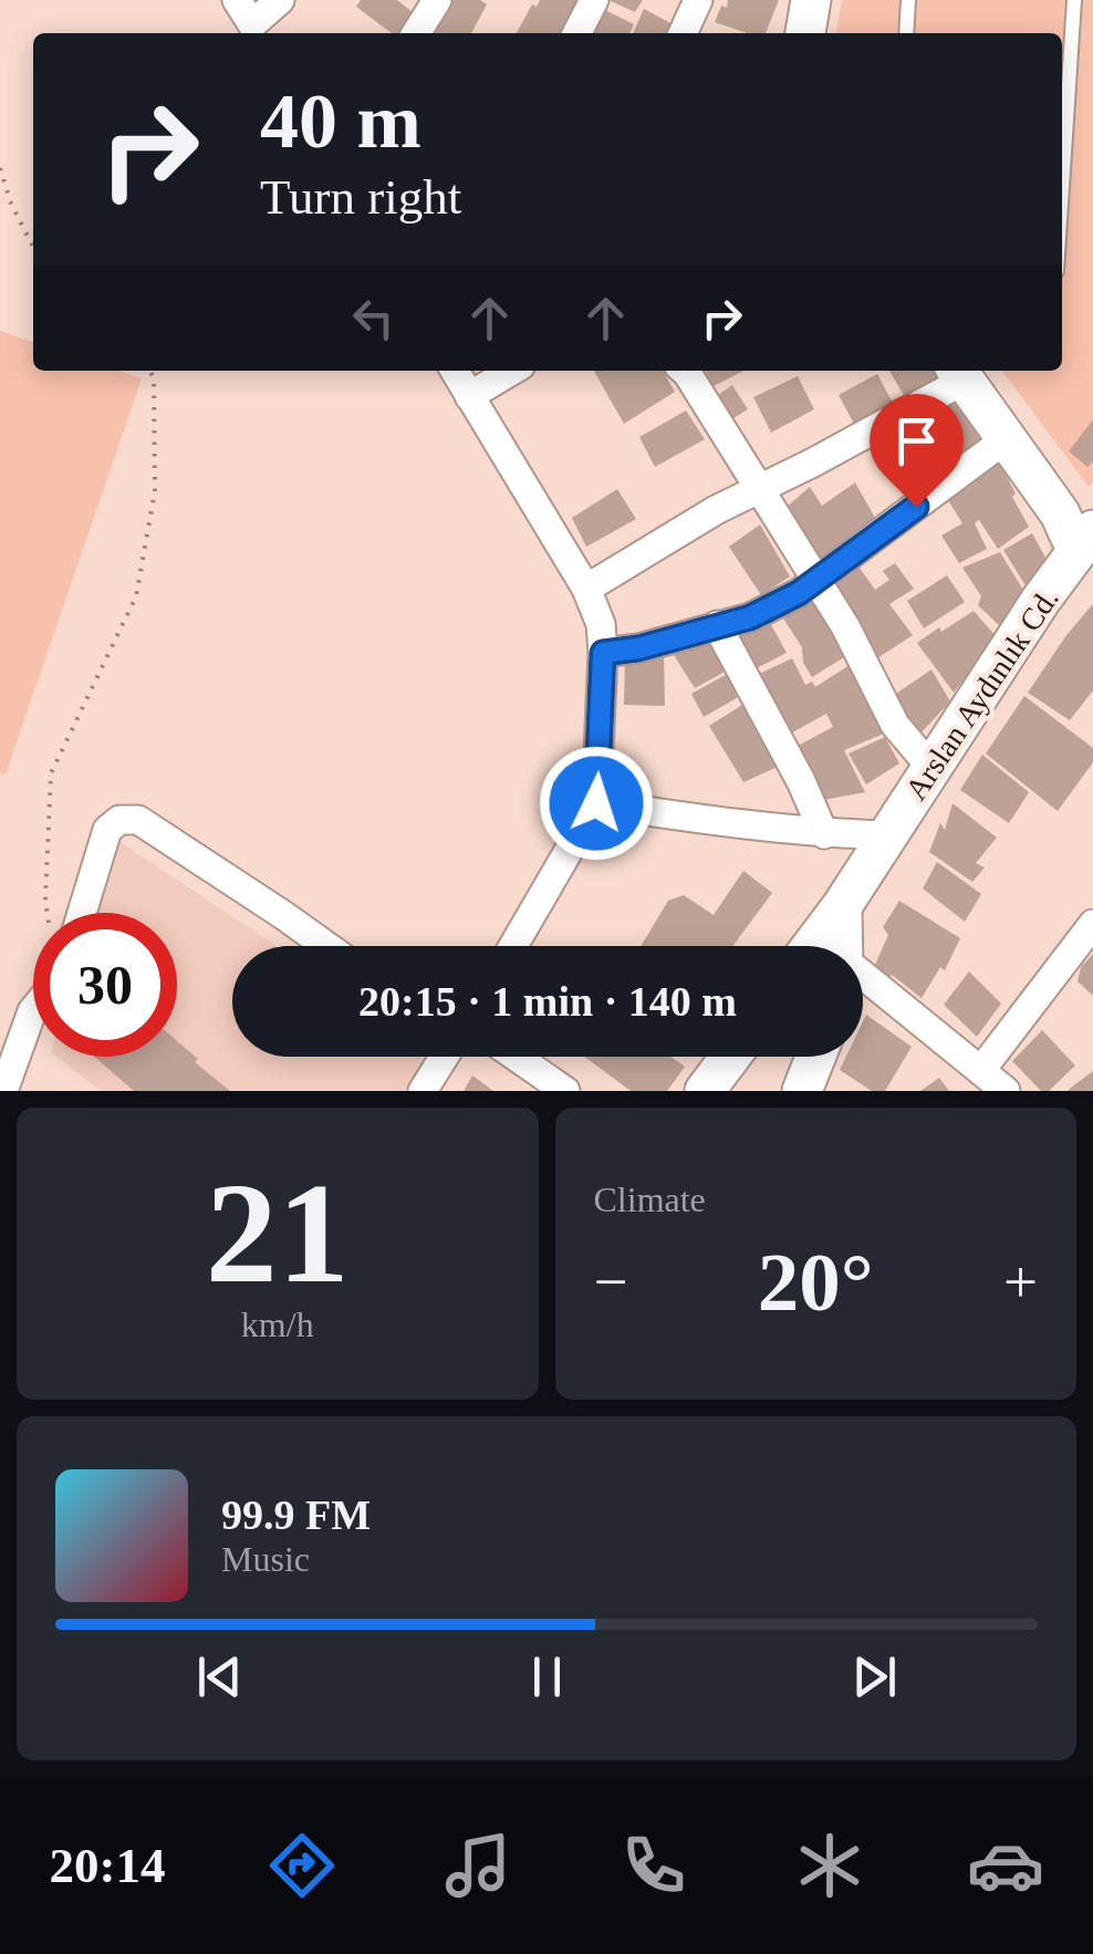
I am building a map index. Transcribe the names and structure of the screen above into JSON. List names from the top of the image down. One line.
{"streets":{"street":["Arslan Aydınlık Cd."]},"page":{"turn":["40 m","Turn right"],"limit":"30","trip":"20:15 · 1 min · 140 m","tile":[["21","km/h"],"Climate"],"heat":["−","20°","+"],"song":["99.9 FM","Music"],"tabs":"20:14"}}
